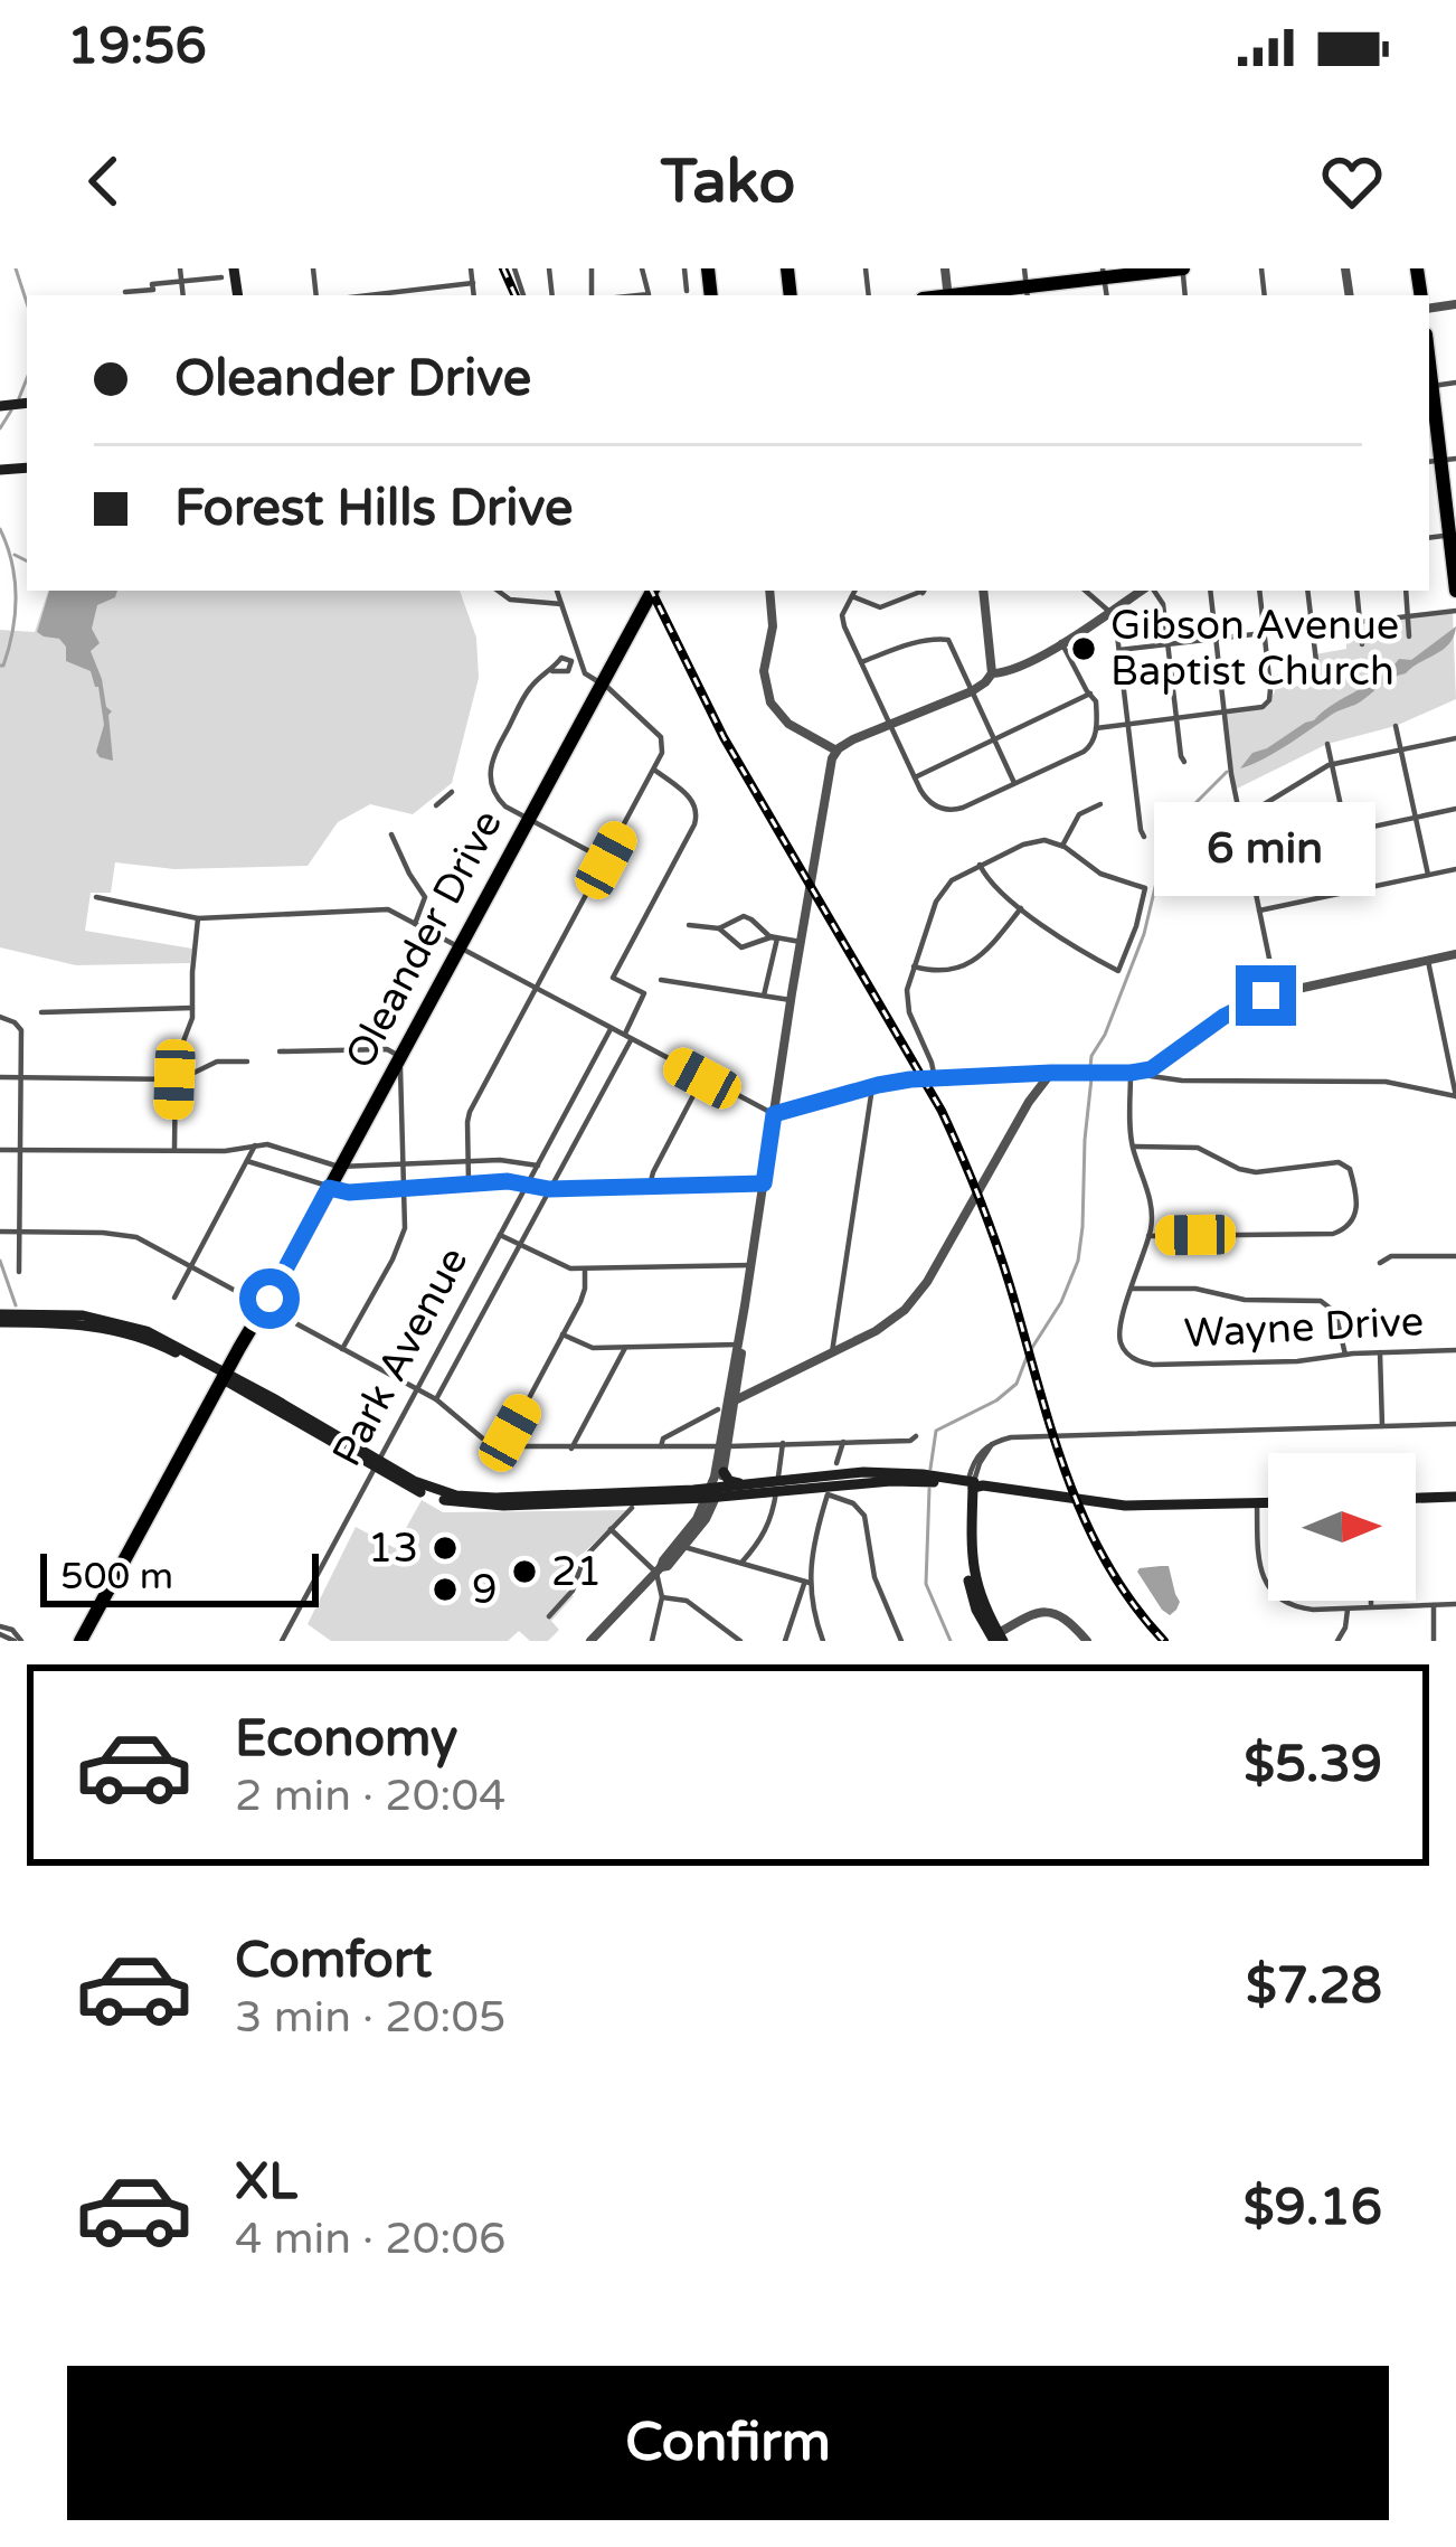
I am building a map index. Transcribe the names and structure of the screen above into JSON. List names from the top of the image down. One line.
{"streets":{"main road":["Oleander Drive"],"street":["Wayne Drive","Park Avenue"]},"places":["Gibson Avenue Baptist Church","13","21","9"],"scale_bar":"500 m","north":"right","page":{"status":"19:56","header":"Tako","banner":["Oleander Drive","Forest Hills Drive"],"bubble":"6 min","scale":"500 m","list":[{"name":"Economy","note":"2 min · 20:04","value":"$5.39"},{"name":"Comfort","note":"3 min · 20:05","value":"$7.28"},{"name":"XL","note":"4 min · 20:06","value":"$9.16"}],"buttons":"Confirm"}}
